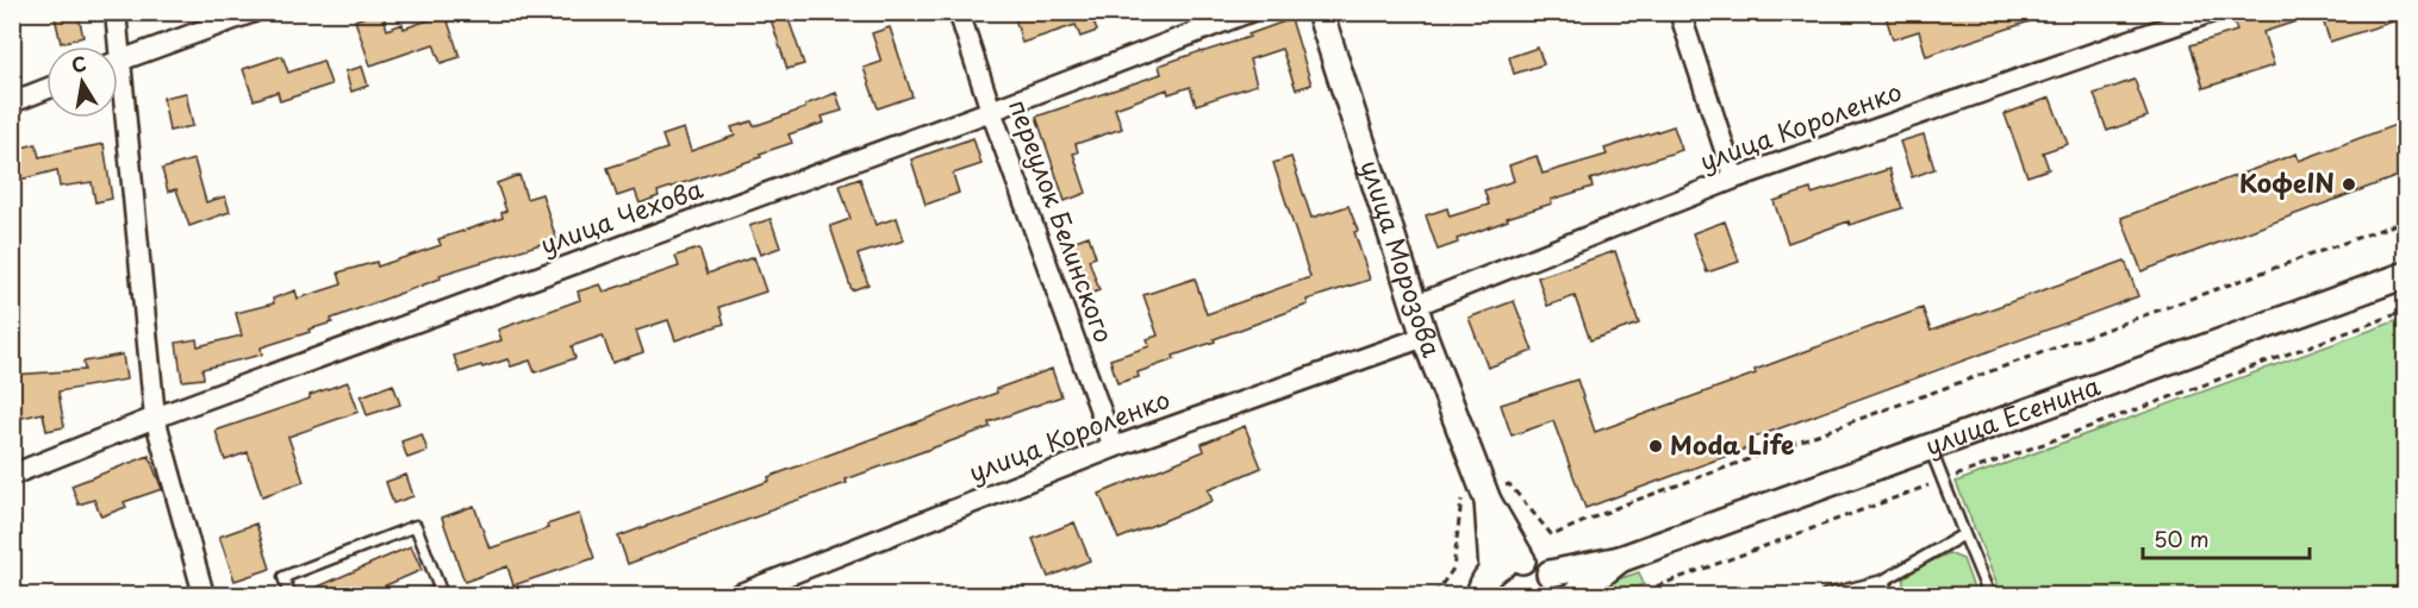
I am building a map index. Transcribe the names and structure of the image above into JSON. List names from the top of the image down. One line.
{"streets":{"street":["улица Короленко","улица Чехова","переулок Белинского","улица Морозова","улица Есенина"]},"crossings":[["улица Короленко","переулок Белинского"],["улица Короленко","улица Морозова"],["улица Чехова","переулок Белинского"]],"places":["КофеIN","Moda Life"],"scale_bar":"50 m","north":"top"}
